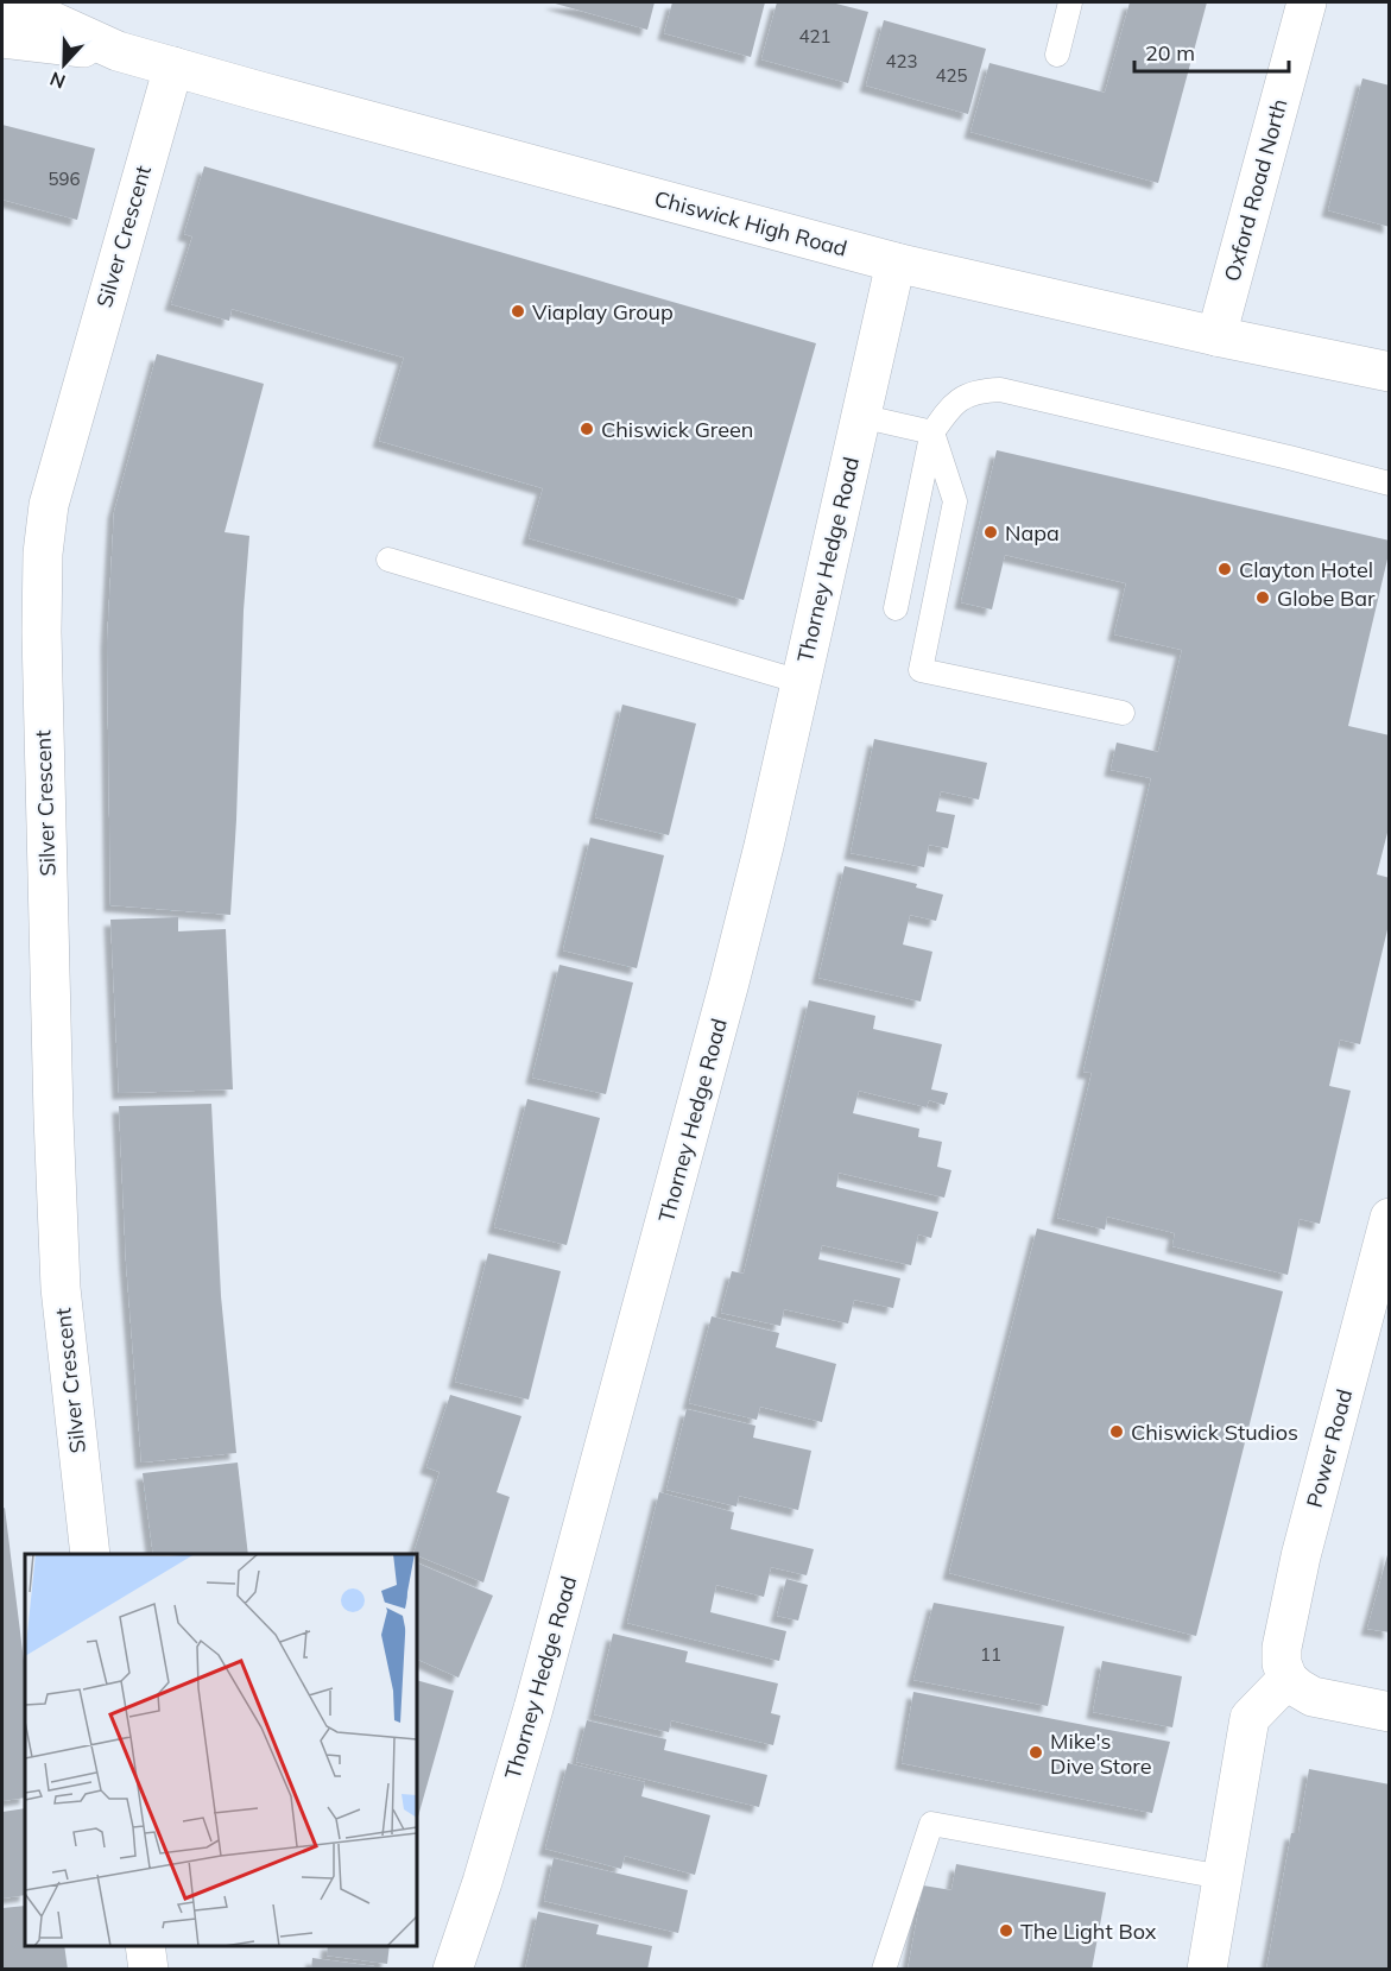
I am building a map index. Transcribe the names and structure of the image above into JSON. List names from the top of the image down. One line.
{"streets":{"street":["Oxford Road North","Chiswick High Road","Silver Crescent","Thorney Hedge Road","Power Road"]},"crossings":[["Oxford Road North","Chiswick High Road"],["Chiswick High Road","Silver Crescent"],["Chiswick High Road","Thorney Hedge Road"]],"places":["Viaplay Group","Chiswick Green","Napa","Clayton Hotel","Globe Bar","Chiswick Studios","Mike's Dive Store","The Light Box"],"house_numbers":["421","423","425","596","11"],"scale_bar":"20 m","north":"bottom"}
